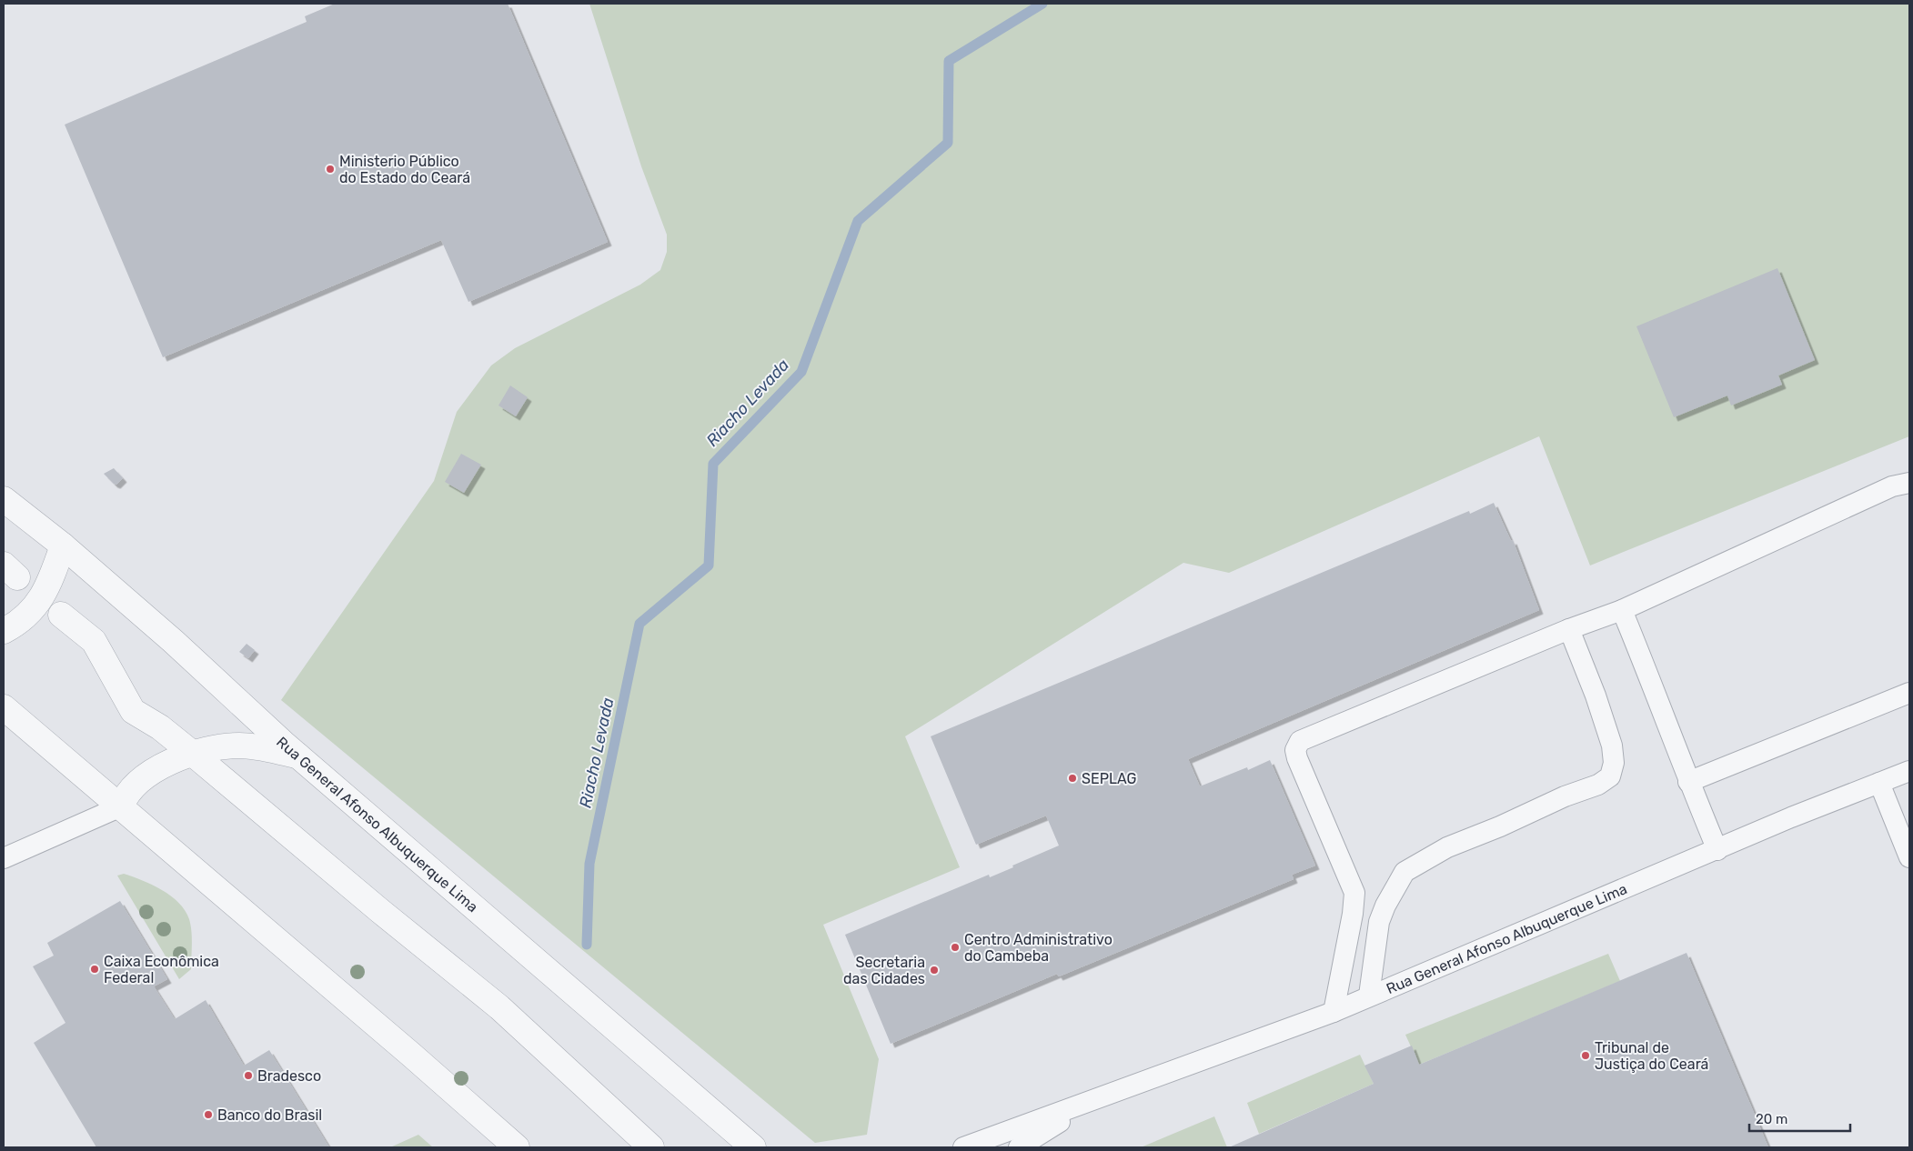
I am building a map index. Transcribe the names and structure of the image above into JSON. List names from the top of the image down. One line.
{"streets":{"street":["Rua General Afonso Albuquerque Lima"]},"water":["Riacho Levada"],"places":["Ministerio Público do Estado do Ceará","SEPLAG","Centro Administrativo do Cambeba","Caixa Econômica Federal","Secretaria das Cidades","Tribunal de Justiça do Ceará","Bradesco","Banco do Brasil"],"scale_bar":"20 m"}
